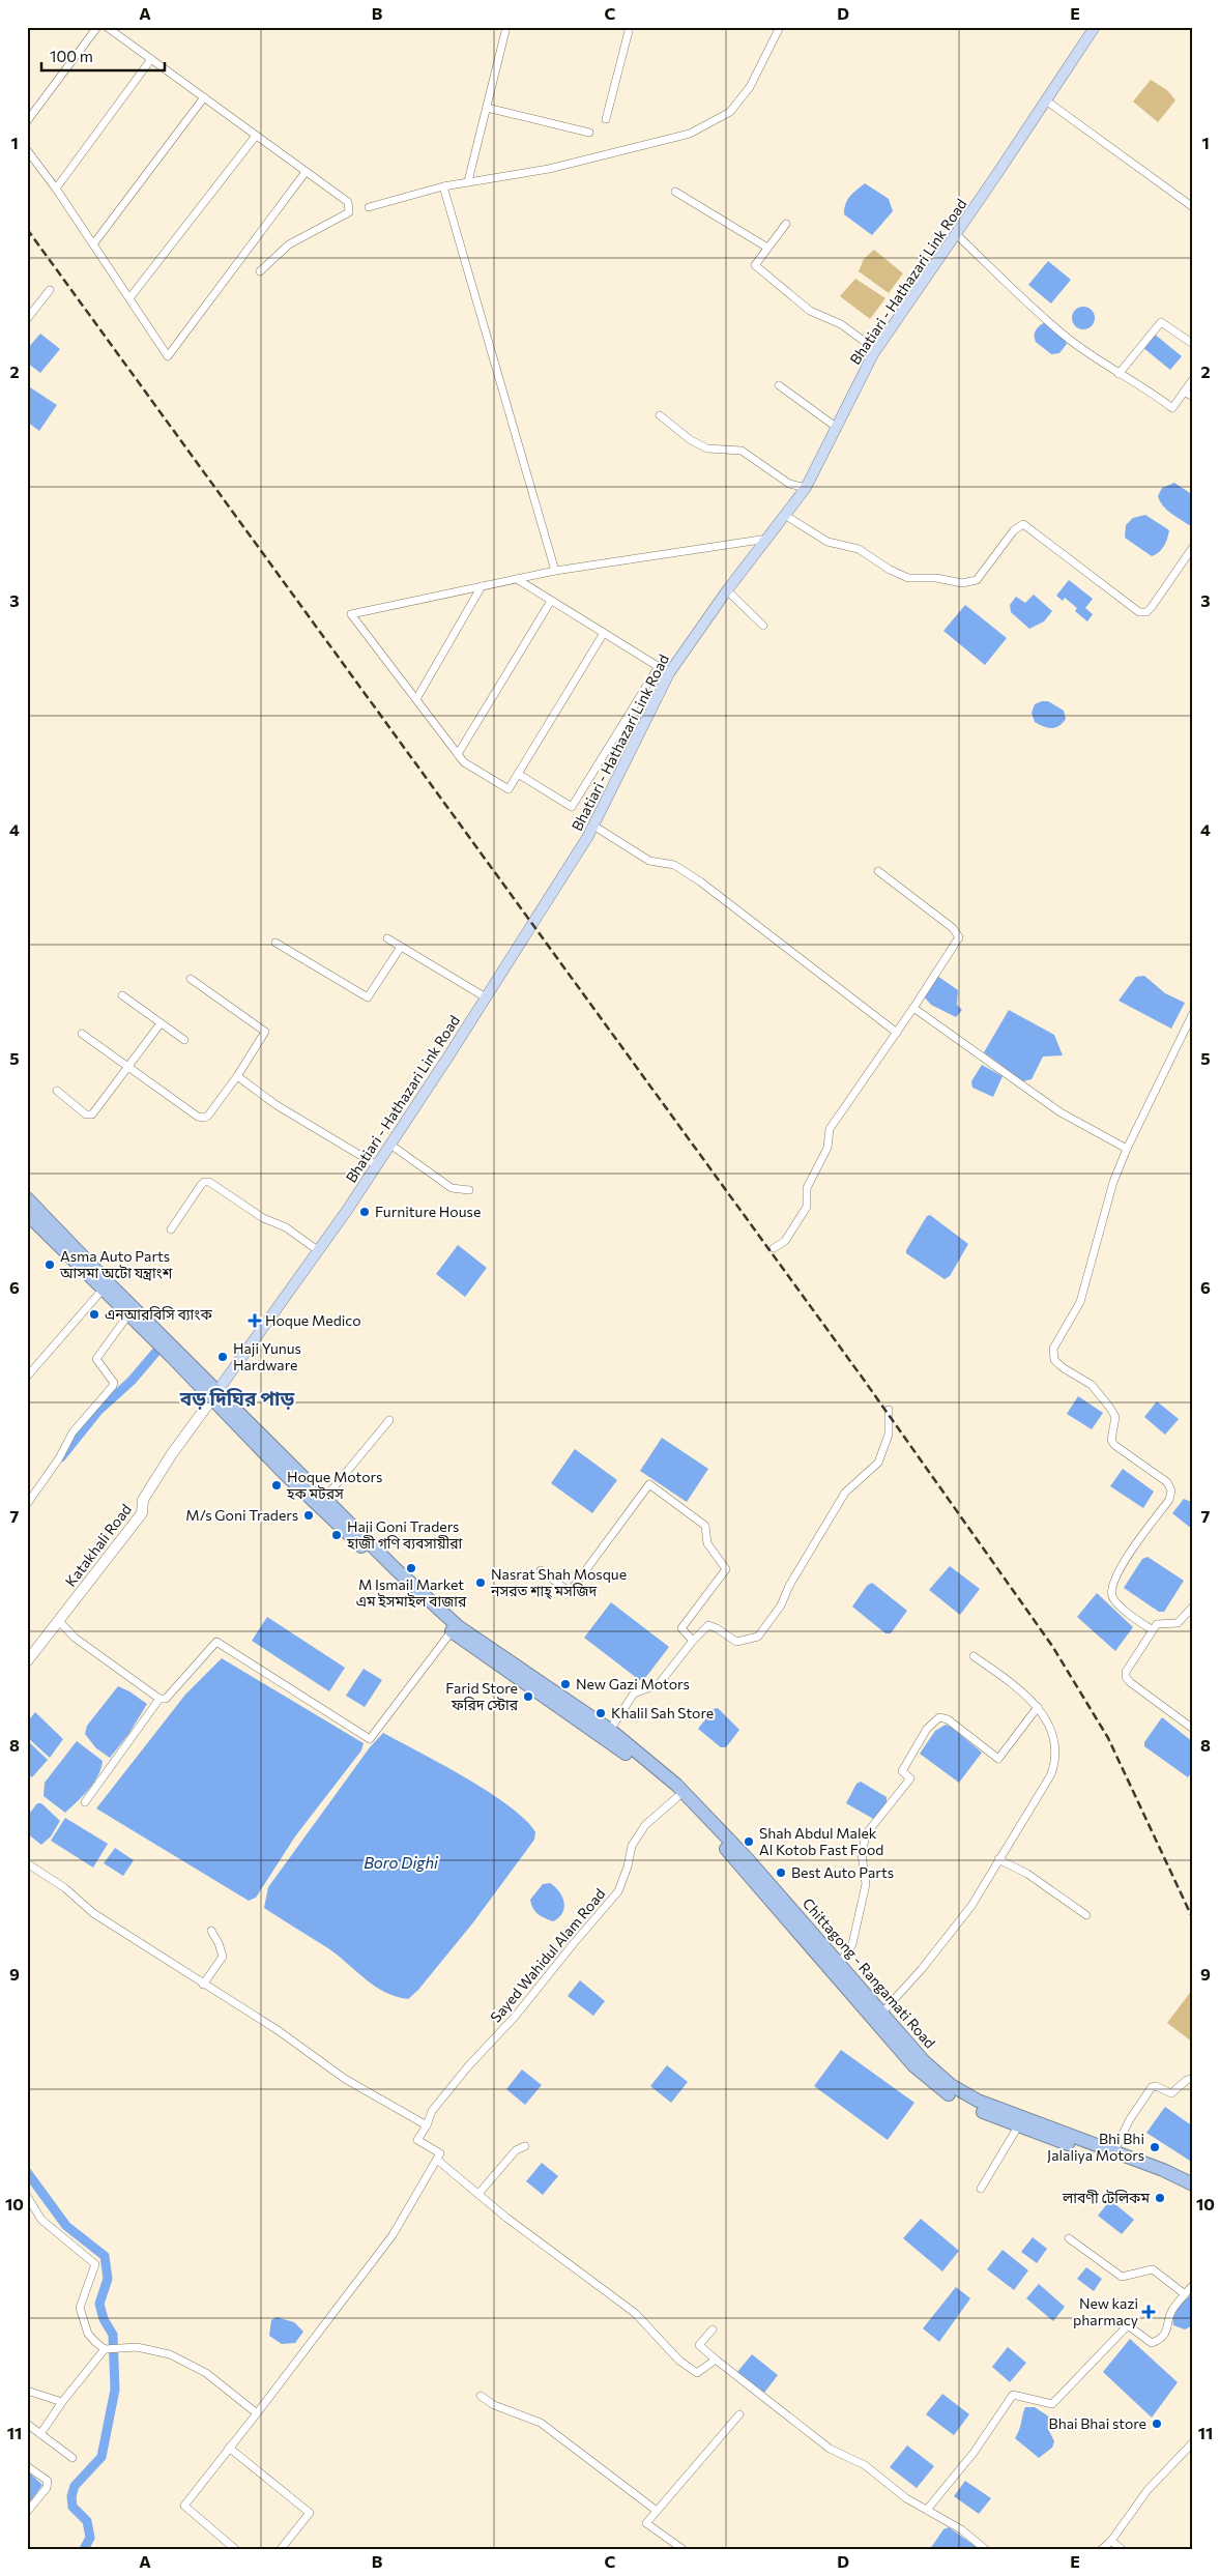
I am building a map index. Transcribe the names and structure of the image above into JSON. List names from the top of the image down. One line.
{"streets":{"highway":["Chittagong - Rangamati Road"],"main road":["Bhatiari - Hathazari Link Road"],"street":["Katakhali Road","Sayed Wahidul Alam Road"]},"crossings":[["Bhatiari - Hathazari Link Road","Katakhali Road"],["Bhatiari - Hathazari Link Road","Chittagong - Rangamati Road"],["Katakhali Road","Chittagong - Rangamati Road"],["Sayed Wahidul Alam Road","Chittagong - Rangamati Road"]],"districts":["বড় দিঘির পাড়"],"water":["Boro Dighi"],"places":{"other":["Furniture House","Asma Auto Parts আসমা অটো যন্ত্রাংশ","এনআরবিসি ব্যাংক","Haji Yunus Hardware","Hoque Motors হক মটরস","M/s Goni Traders","Haji Goni Traders হাজী গণি ব্যবসায়ীরা","M Ismail Market এম ইসমাইল বাজার","Nasrat Shah Mosque নসরত শাহ্‌ মসজিদ","New Gazi Motors","Farid Store ফরিদ স্টোর","Khalil Sah Store","Shah Abdul Malek Al Kotob Fast Food","Best Auto Parts","Bhi Bhi Jalaliya Motors","লাবণী টেলিকম","Bhai Bhai store"],"health":["Hoque Medico","New kazi pharmacy"]},"scale_bar":"100 m","grid":{"columns":["A","B","C","D","E"],"rows":["1","2","3","4","5","6","7","8","9","10","11"]}}
